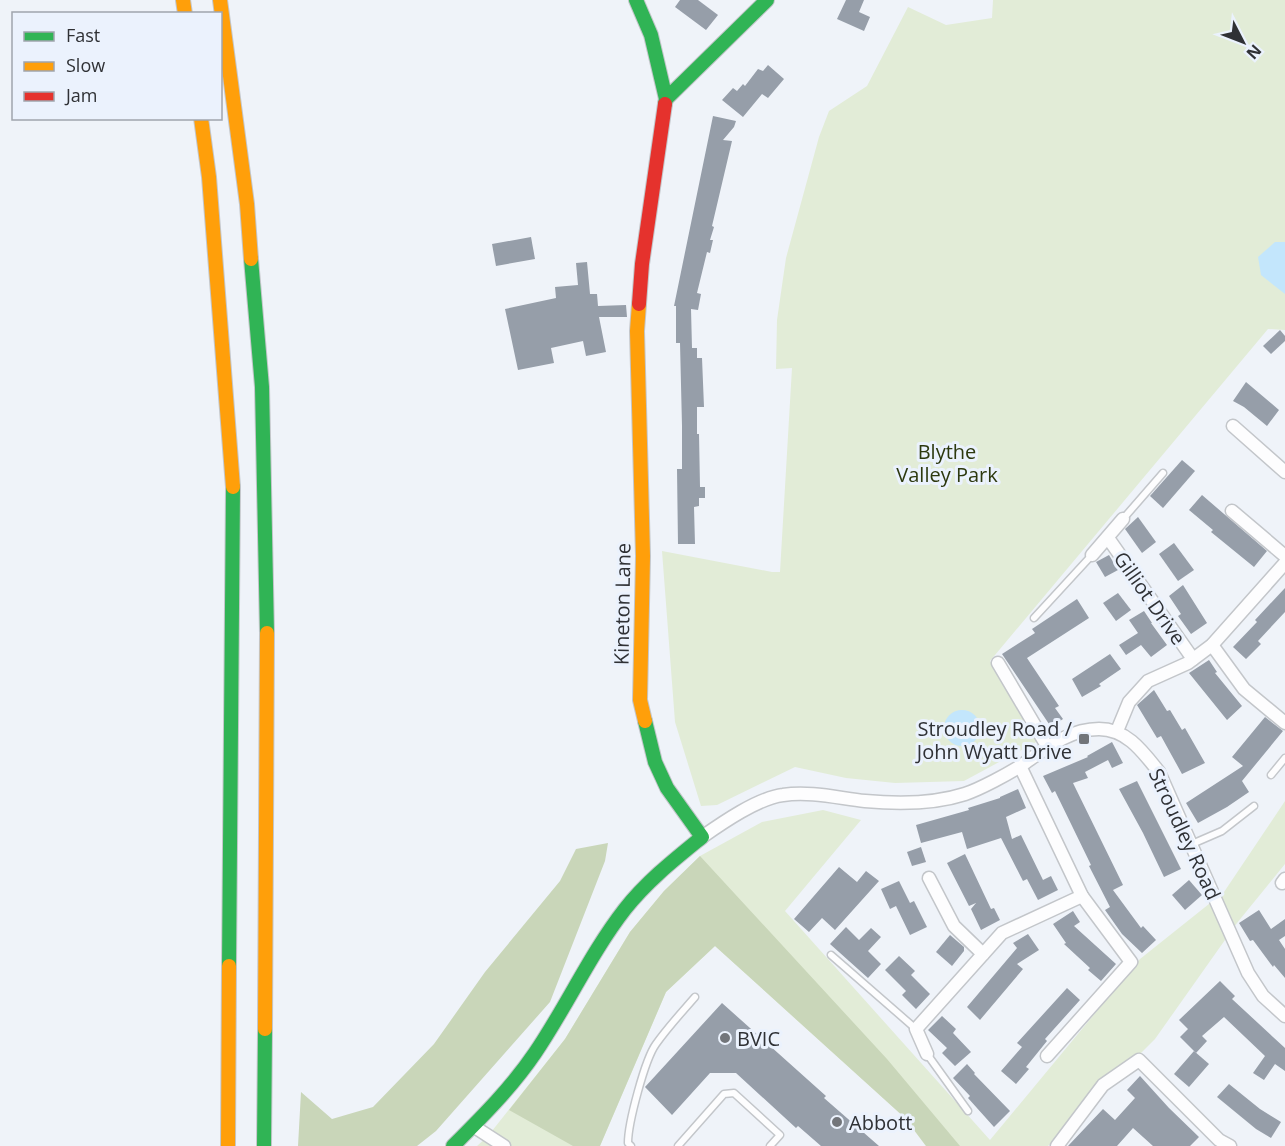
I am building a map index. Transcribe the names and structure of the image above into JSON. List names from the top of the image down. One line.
{"streets":{"main road":["Kineton Lane"],"street":["Gilliot Drive","Stroudley Road"]},"parks":["Blythe Valley Park"],"places":{"transit":["Stroudley Road / John Wyatt Drive"],"other":["BVIC","Abbott"]},"legend":["Fast","Slow","Jam"],"north":"bottom right"}
